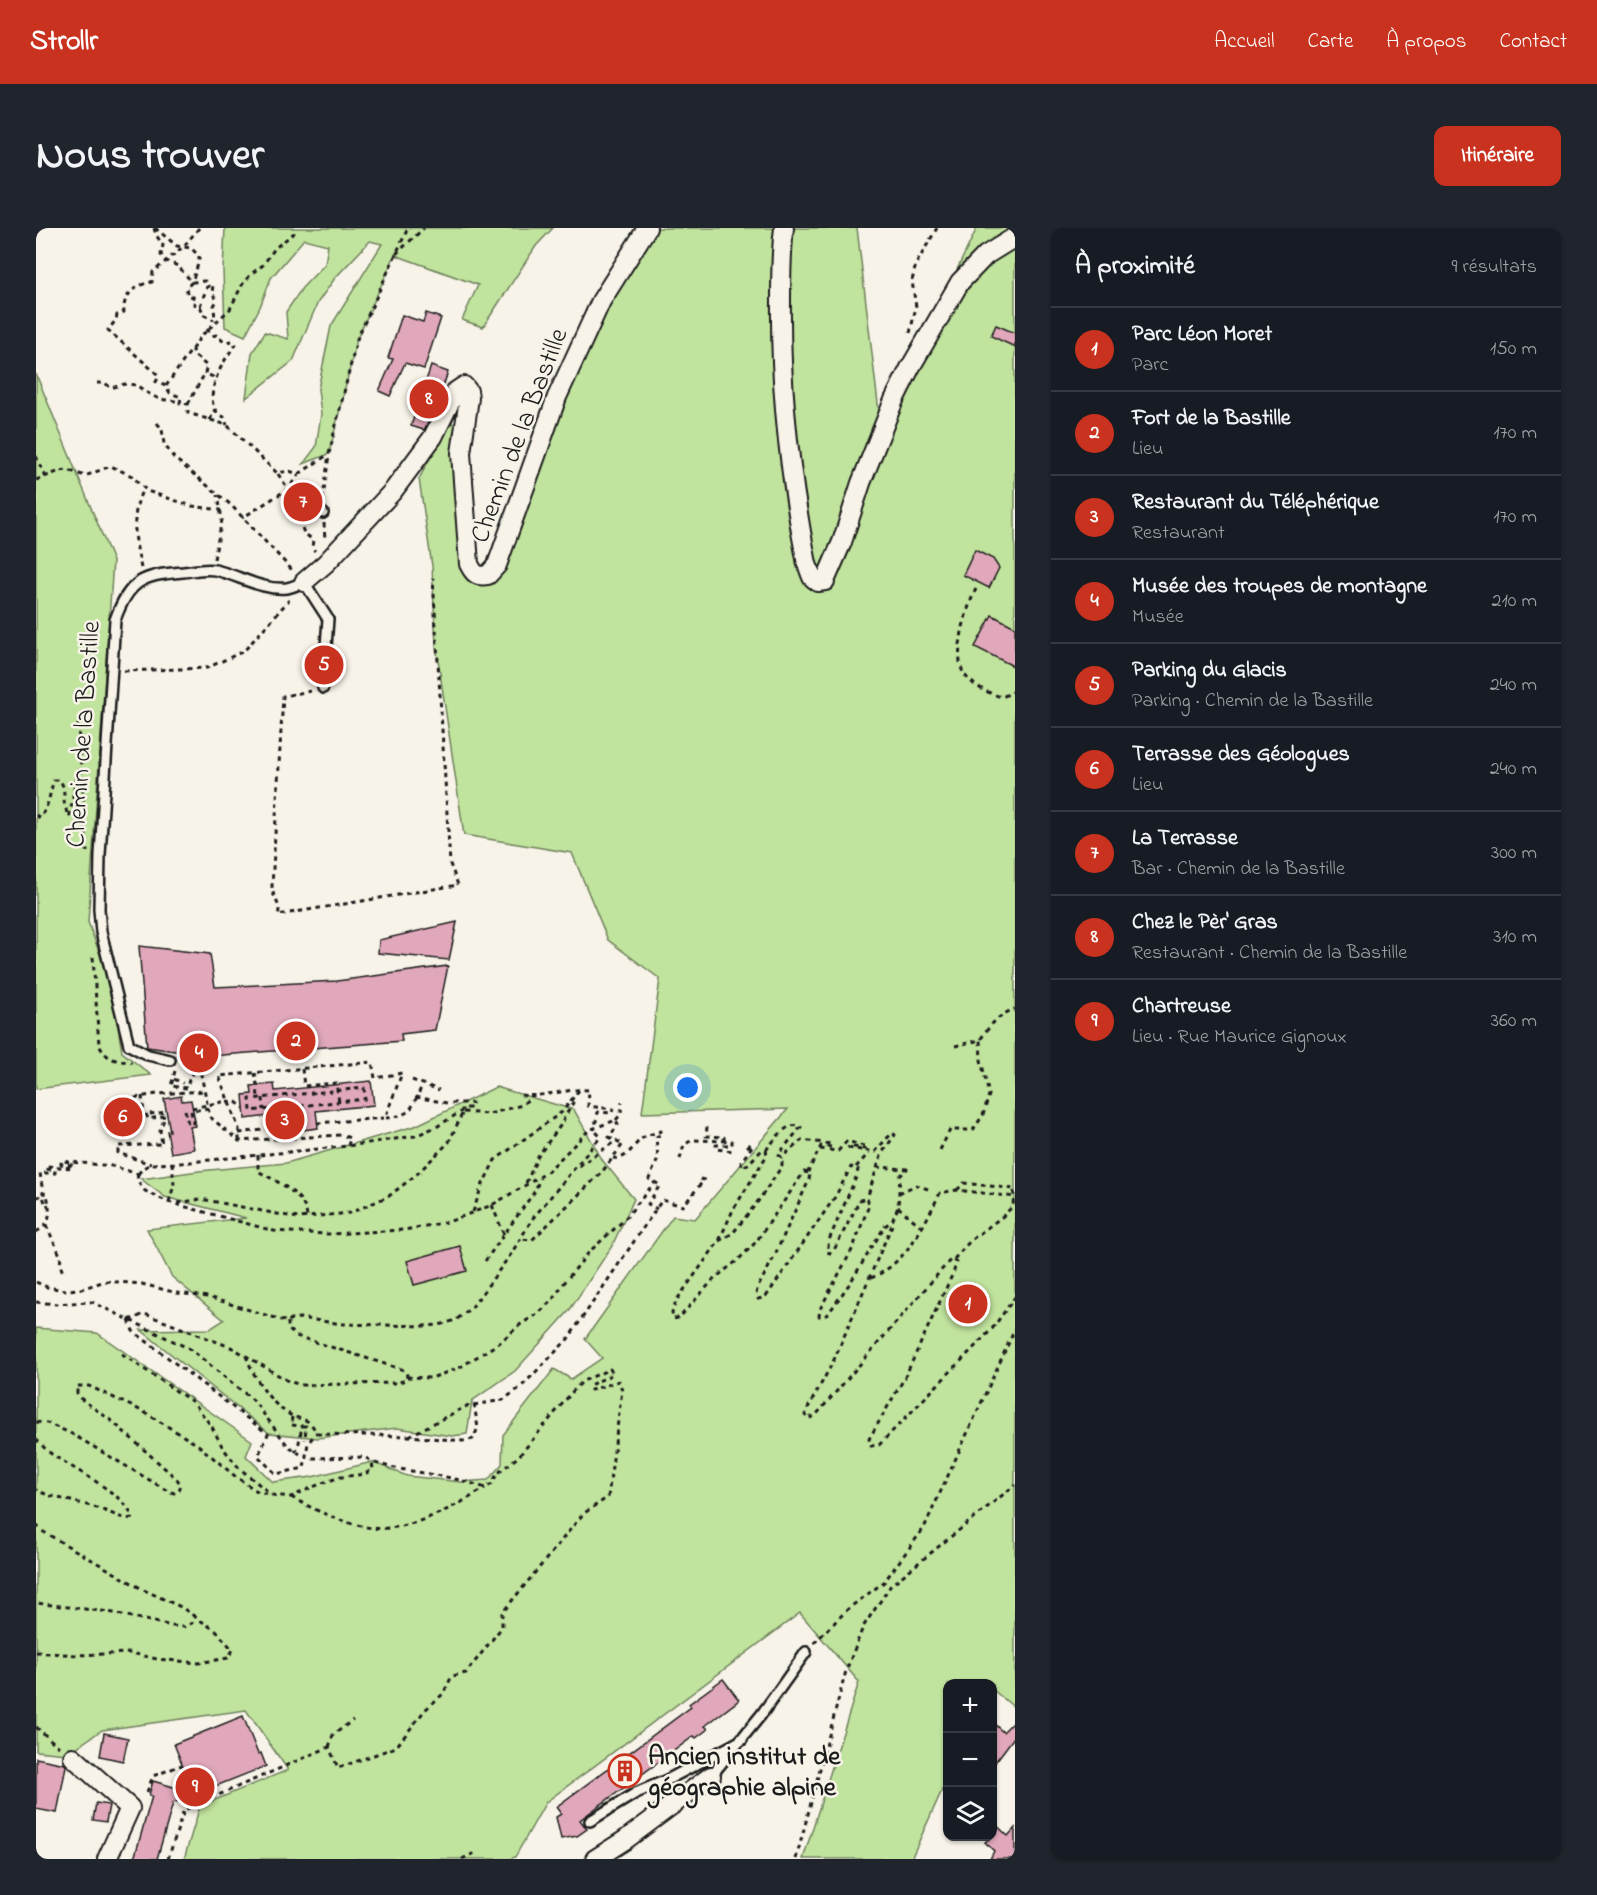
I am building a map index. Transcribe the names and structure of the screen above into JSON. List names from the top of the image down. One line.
{"streets":{"street":["Chemin de la Bastille"]},"places":{"building":["Ancien institut de géographie alpine"]},"page":{"header":"Strollr","nav":["Accueil","Carte","À propos","Contact"],"title":"Nous trouver","buttons":"Itinéraire","heading":["À proximité","9 résultats"],"list":[{"mark":"1","name":"Parc Léon Moret","note":"Parc","value":"150 m"},{"mark":"2","name":"Fort de la Bastille","note":"Lieu","value":"170 m"},{"mark":"3","name":"Restaurant du Téléphérique","note":"Restaurant","value":"170 m"},{"mark":"4","name":"Musée des troupes de montagne","note":"Musée","value":"210 m"},{"mark":"5","name":"Parking du Glacis","note":"Parking · Chemin de la Bastille","value":"240 m"},{"mark":"6","name":"Terrasse des Géologues","note":"Lieu","value":"240 m"},{"mark":"7","name":"La Terrasse","note":"Bar · Chemin de la Bastille","value":"300 m"},{"mark":"8","name":"Chez le Pèr' Gras","note":"Restaurant · Chemin de la Bastille","value":"310 m"},{"mark":"9","name":"Chartreuse","note":"Lieu · Rue Maurice Gignoux","value":"360 m"}],"pins":["8","7","5","2","4","6","3","1","9"],"map_buttons":["+","−"]}}
